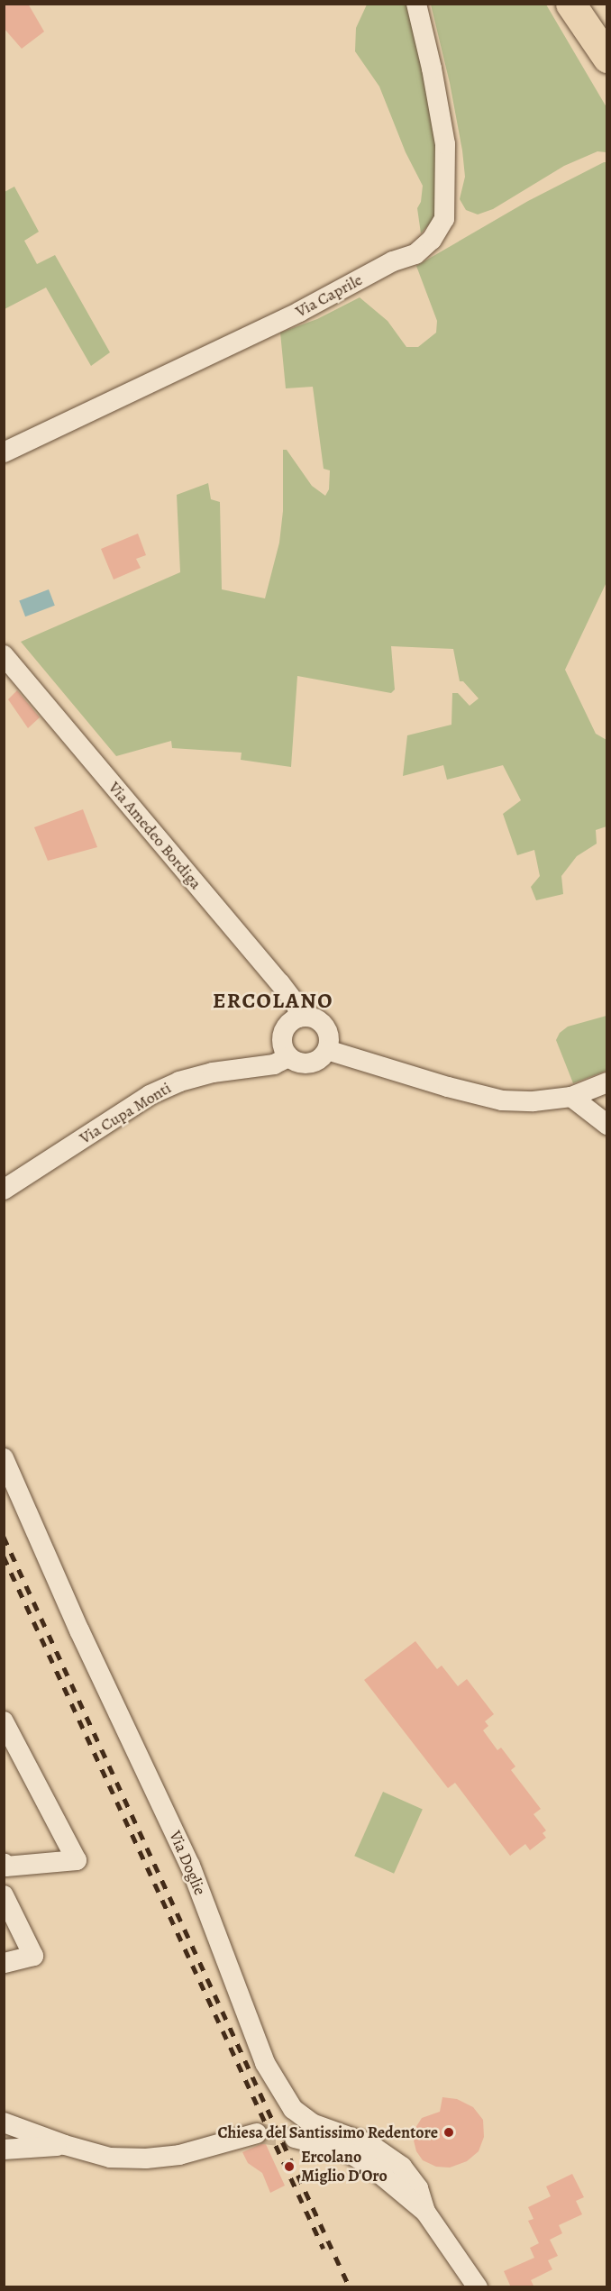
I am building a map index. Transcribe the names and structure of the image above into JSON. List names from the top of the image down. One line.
{"streets":{"street":["Via Caprile","Via Amedeo Bordiga","Via Cupa Monti","Via Doglie"]},"crossings":[["Via Amedeo Bordiga","Via Cupa Monti"]],"districts":["ERCOLANO"],"places":["Chiesa del Santissimo Redentore","Ercolano Miglio D'Oro"]}
